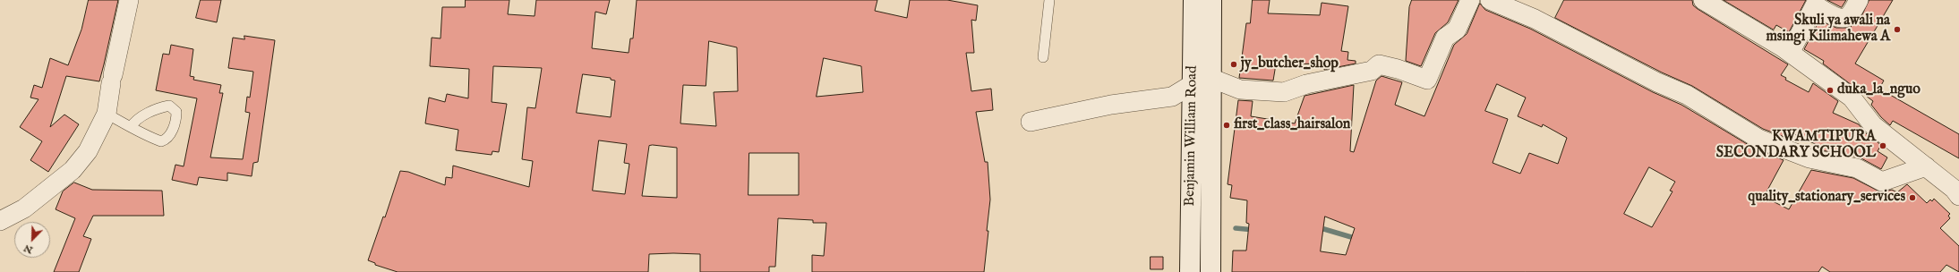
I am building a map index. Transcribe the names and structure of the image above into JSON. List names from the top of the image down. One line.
{"streets":{"main road":["Benjamin William Road"]},"places":["Skuli ya awali na msingi Kilimahewa A","jy_butcher_shop","duka_la_nguo","first_class_hairsalon","KWAMTIPURA SECONDARY SCHOOL","quality_stationary_services"],"north":"bottom left"}
